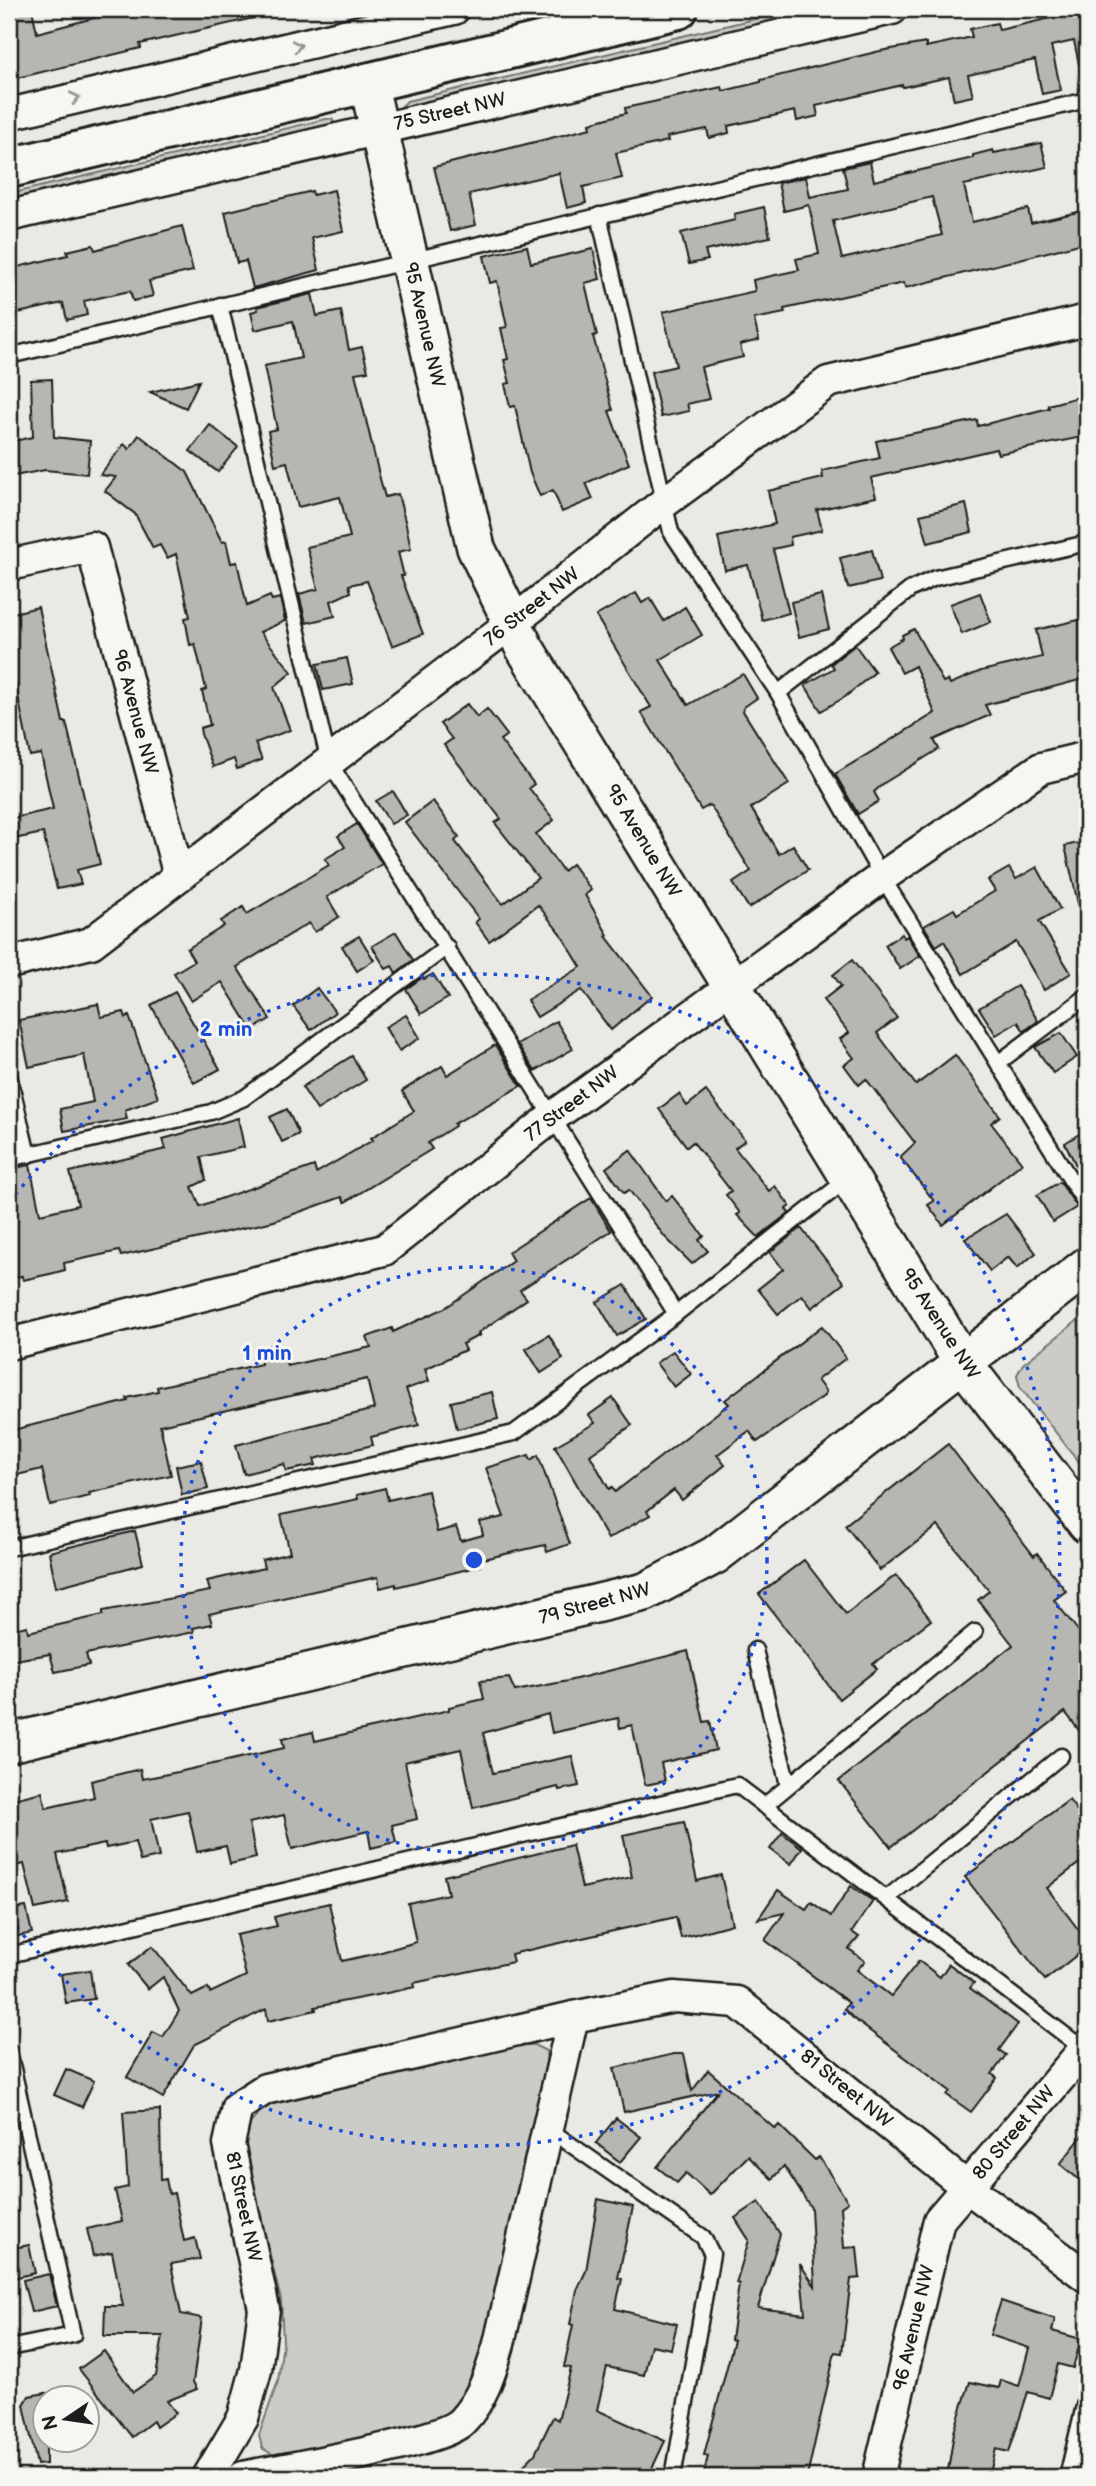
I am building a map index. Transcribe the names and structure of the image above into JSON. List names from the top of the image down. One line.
{"streets":{"street":["75 Street NW","95 Avenue NW","76 Street NW","96 Avenue NW","77 Street NW","79 Street NW","81 Street NW","80 Street NW"]},"crossings":[["75 Street NW","95 Avenue NW"],["95 Avenue NW","76 Street NW"],["95 Avenue NW","77 Street NW"],["95 Avenue NW","79 Street NW"],["76 Street NW","96 Avenue NW"],["96 Avenue NW","81 Street NW"],["96 Avenue NW","80 Street NW"],["81 Street NW","80 Street NW"]],"north":"left","rings":["2 min","1 min"]}
